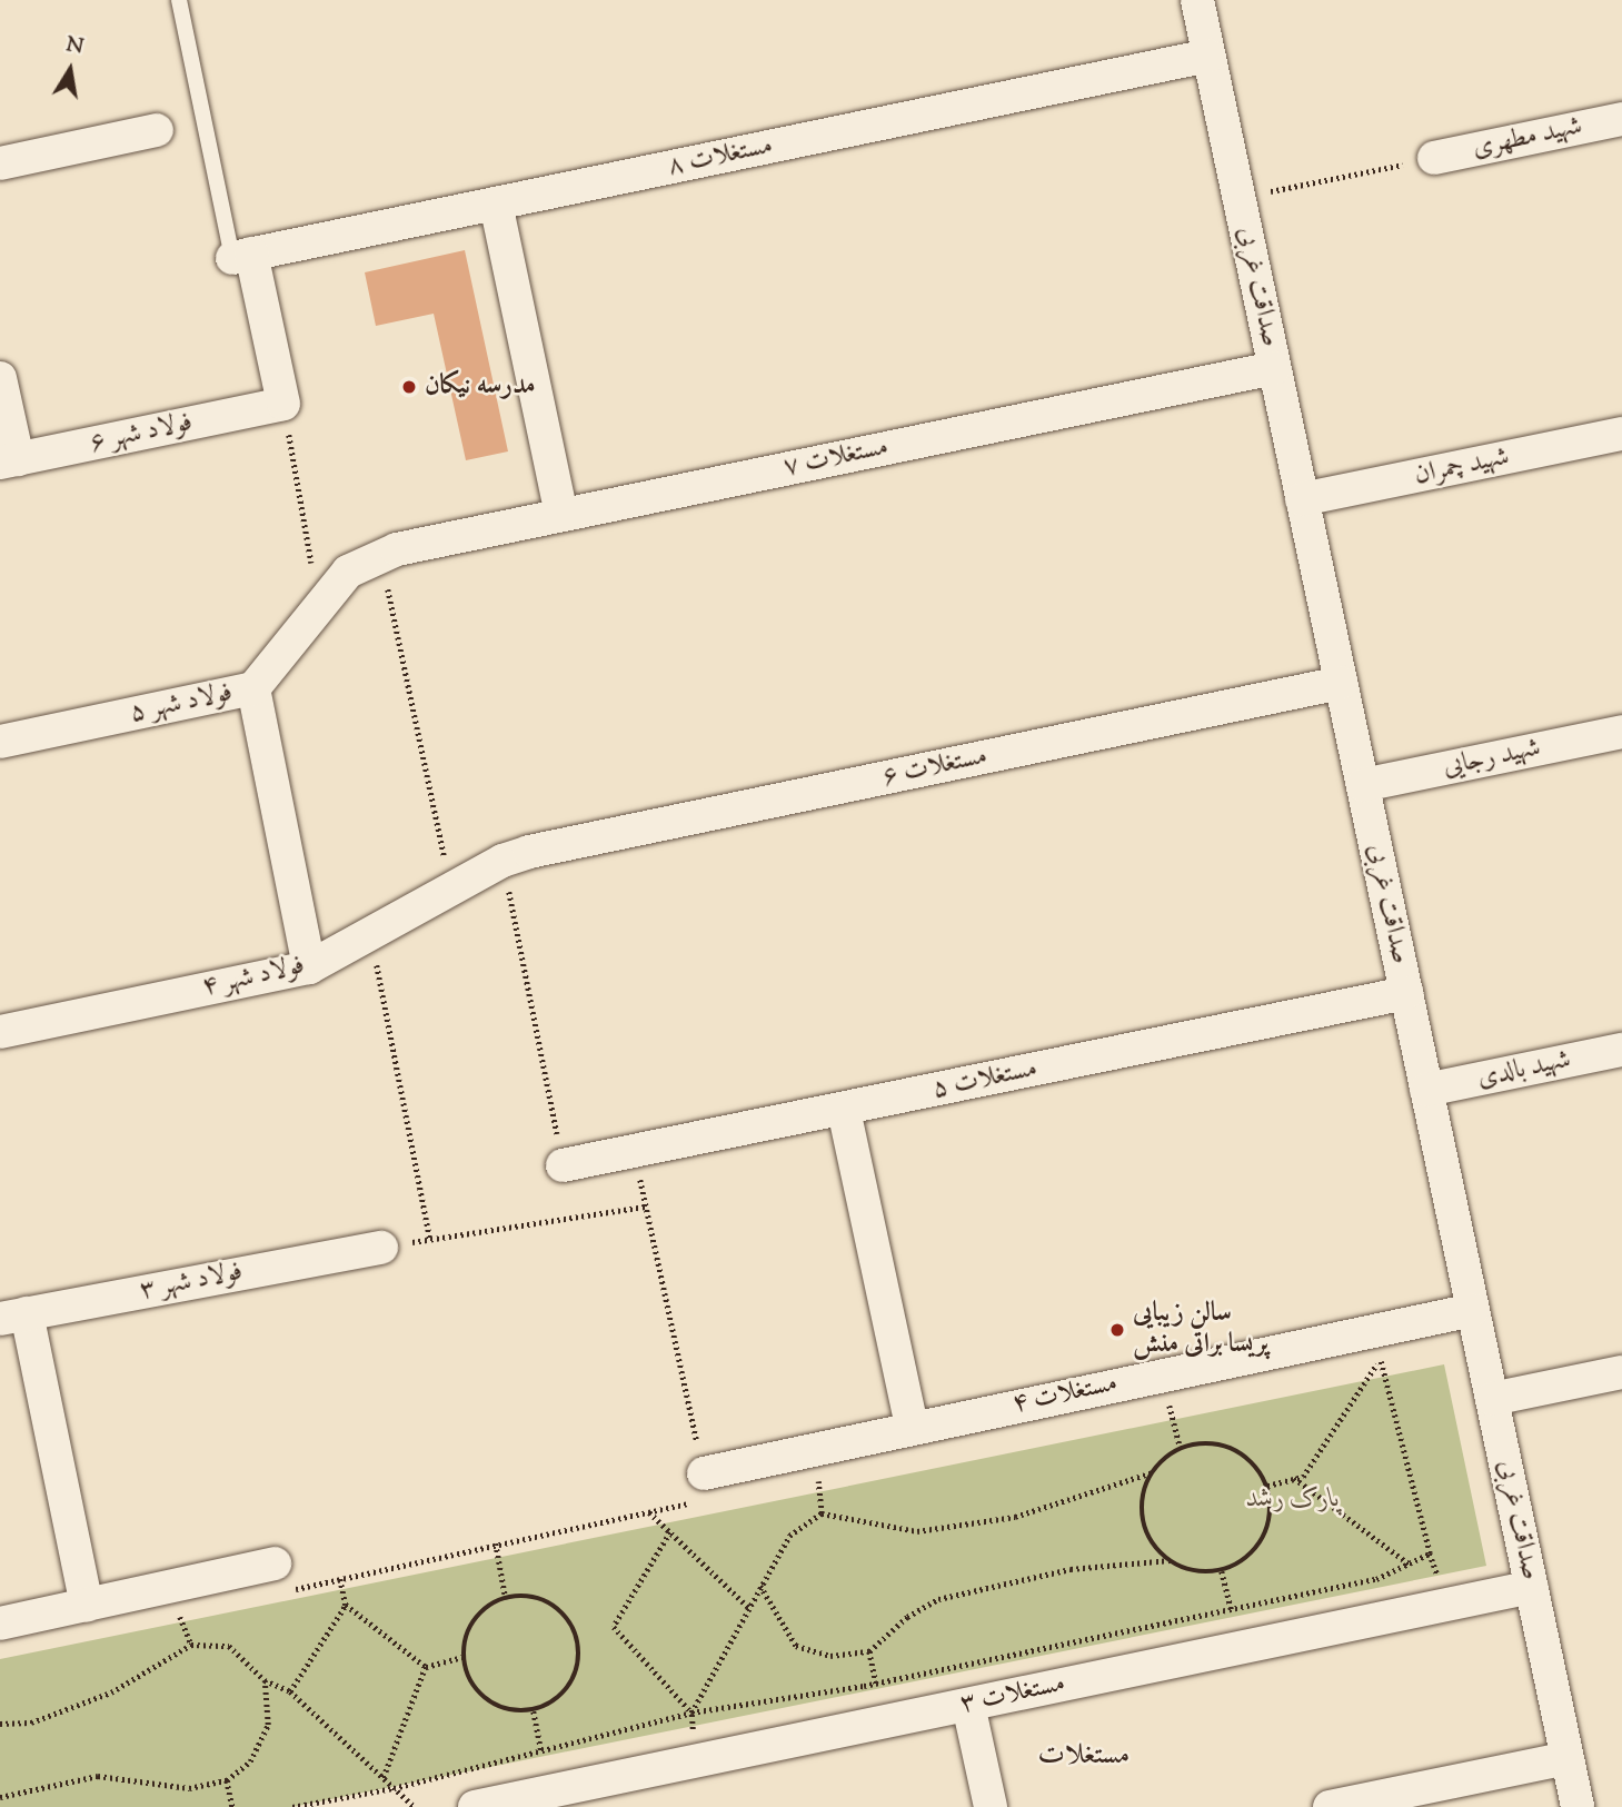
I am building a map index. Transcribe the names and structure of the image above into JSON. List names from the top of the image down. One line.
{"streets":{"street":["شهید مطهری","مستغلات ۸","صداقت غربی","فولاد شهر ۶","مستغلات ۷","شهید چمران","فولاد شهر ۵","شهید رجایی","مستغلات ۶","فولاد شهر ۴","شهید بالدی","مستغلات ۵","فولاد شهر ۳","مستغلات ۴","مستغلات ۳"]},"crossings":[["مستغلات ۸","صداقت غربی"],["صداقت غربی","مستغلات ۷"],["صداقت غربی","شهید چمران"],["صداقت غربی","شهید رجایی"],["صداقت غربی","مستغلات ۶"],["صداقت غربی","شهید بالدی"],["صداقت غربی","مستغلات ۵"],["صداقت غربی","مستغلات ۴"],["صداقت غربی","مستغلات ۳"],["مستغلات ۷","فولاد شهر ۵"],["مستغلات ۶","فولاد شهر ۴"]],"districts":["مستغلات"],"parks":["پارک رشد"],"places":["مدرسه نیکان","سالن زیبایی پریسا براتی منش"],"north":"top"}
